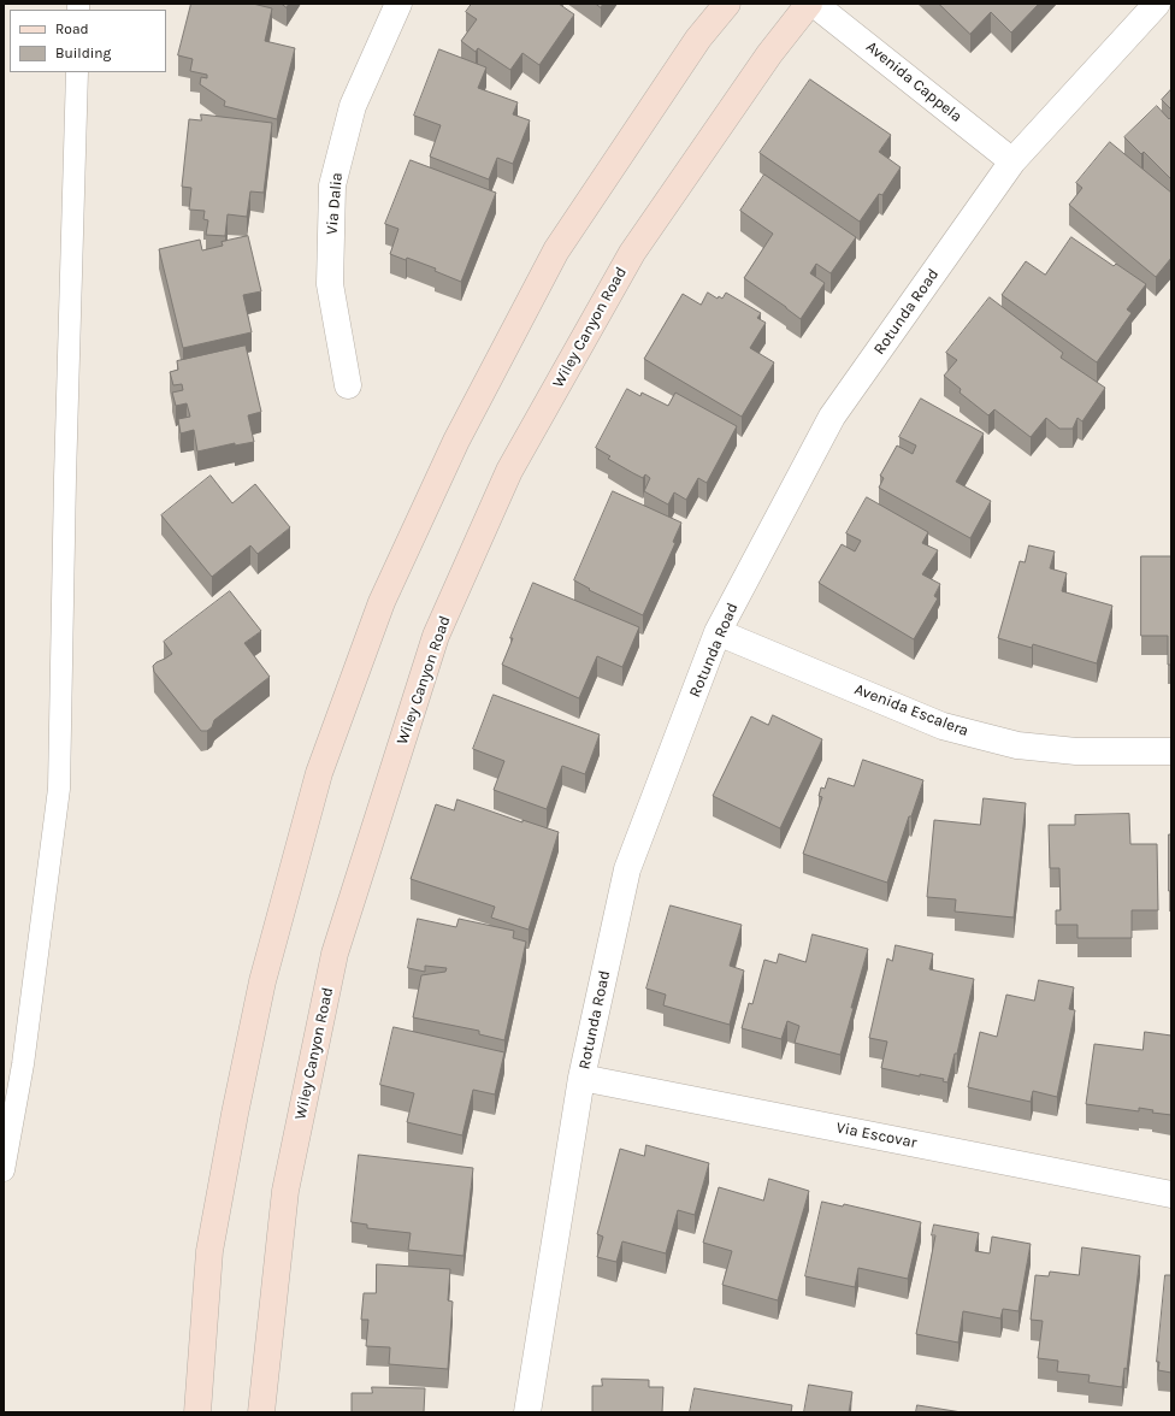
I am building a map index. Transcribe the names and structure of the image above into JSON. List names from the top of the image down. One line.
{"streets":{"main road":["Wiley Canyon Road"],"street":["Avenida Cappela","Via Dalia","Rotunda Road","Avenida Escalera","Via Escovar"]},"crossings":[["Avenida Cappela","Rotunda Road"],["Rotunda Road","Avenida Escalera"],["Rotunda Road","Via Escovar"]],"legend":["Road","Building"]}
